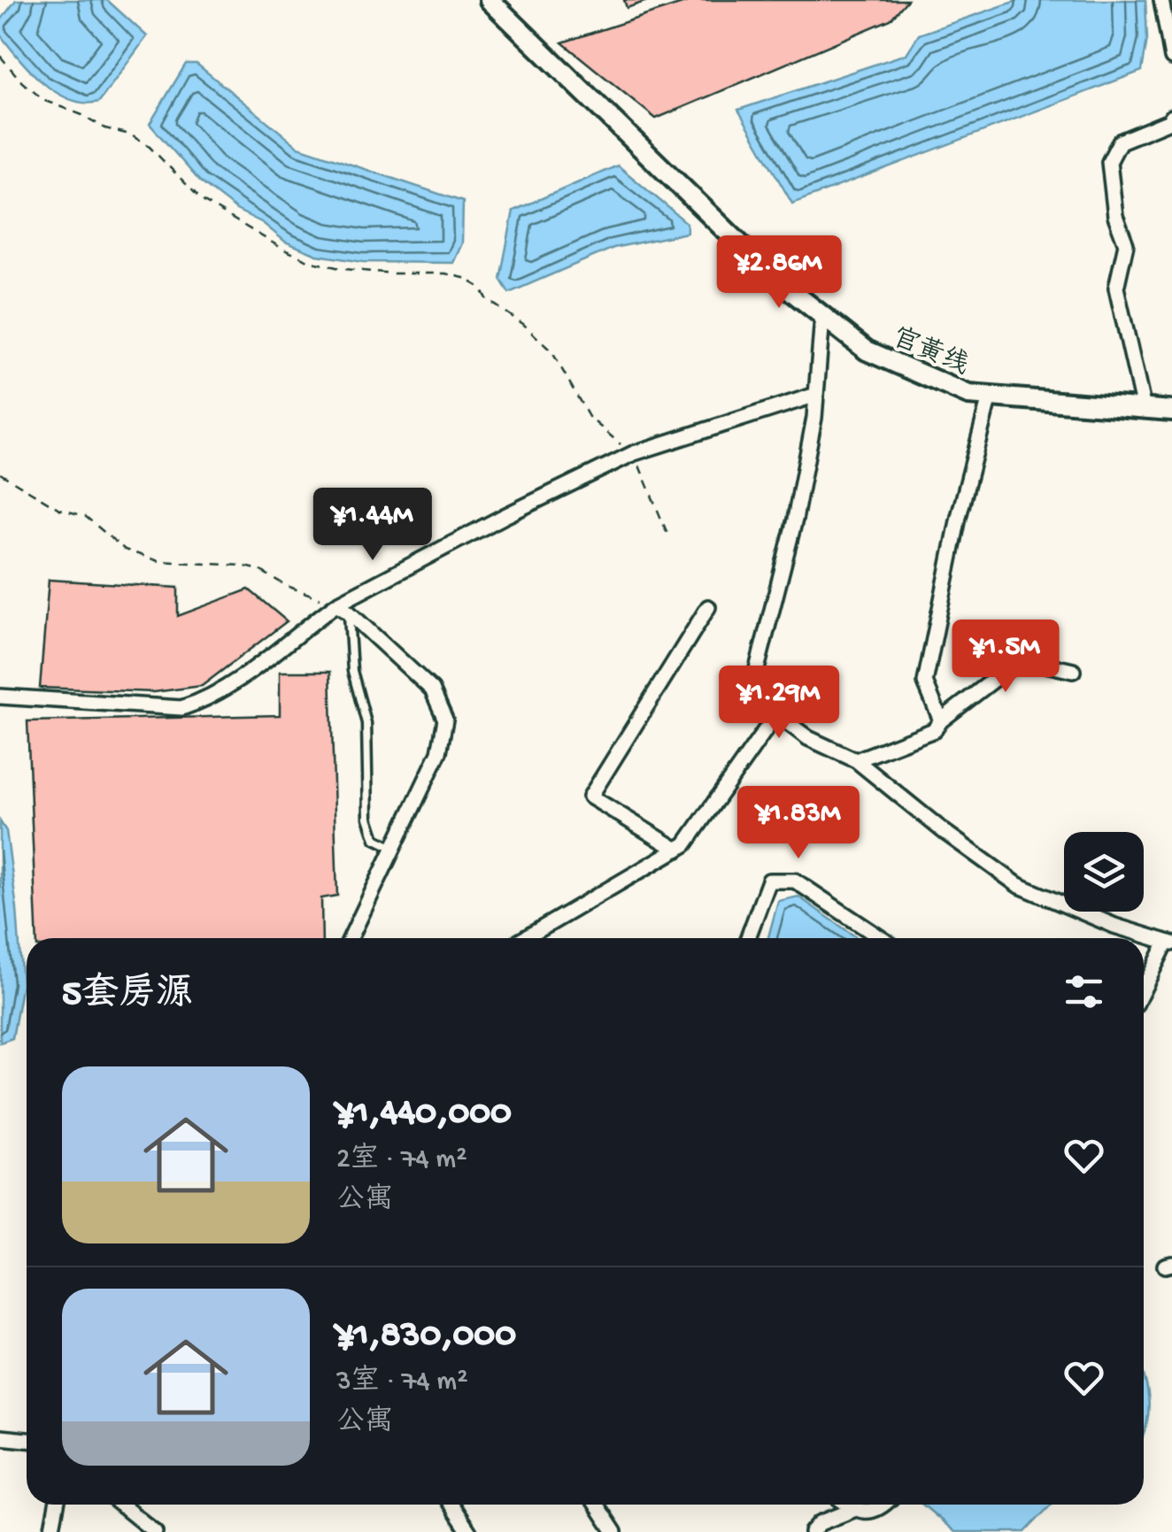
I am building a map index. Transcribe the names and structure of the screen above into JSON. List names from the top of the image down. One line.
{"streets":{"street":["官黄线"]},"page":{"price":["¥2.86M","¥1.44M","¥1.5M","¥1.29M","¥1.83M"],"heading":"5套房源","list":[{"name":"¥1,440,000","note":"2室 · 74 m² · 公寓"},{"name":"¥1,830,000","note":"3室 · 74 m² · 公寓"}]}}
